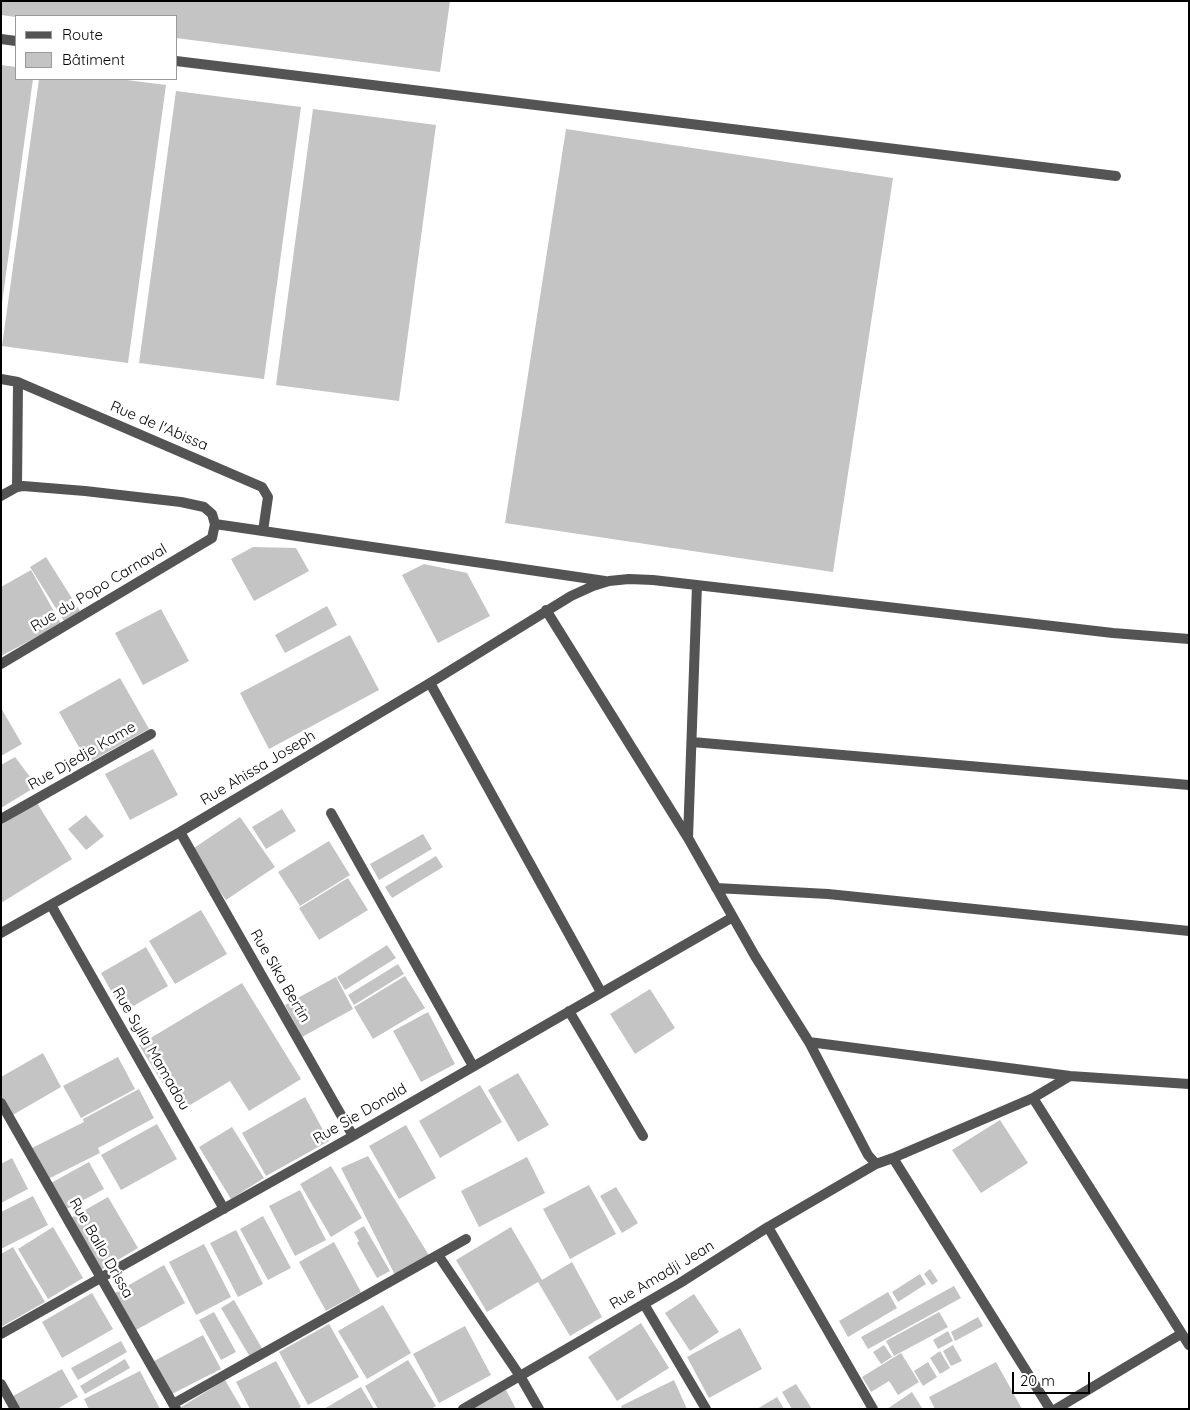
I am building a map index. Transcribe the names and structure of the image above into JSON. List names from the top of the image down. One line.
{"streets":{"street":["Rue de l'Abissa","Rue du Popo Carnaval","Rue Djedje Kame","Rue Ahissa Joseph","Rue Sika Bertin","Rue Sylla Mamadou","Rue Sie Donald","Rue Ballo Drissa","Rue Amadji Jean"]},"crossings":[["Rue Ahissa Joseph","Rue Sika Bertin"],["Rue Ahissa Joseph","Rue Sylla Mamadou"],["Rue Sika Bertin","Rue Sie Donald"],["Rue Sylla Mamadou","Rue Sie Donald"],["Rue Sie Donald","Rue Ballo Drissa"]],"legend":["Route","Bâtiment"],"scale_bar":"20 m"}
